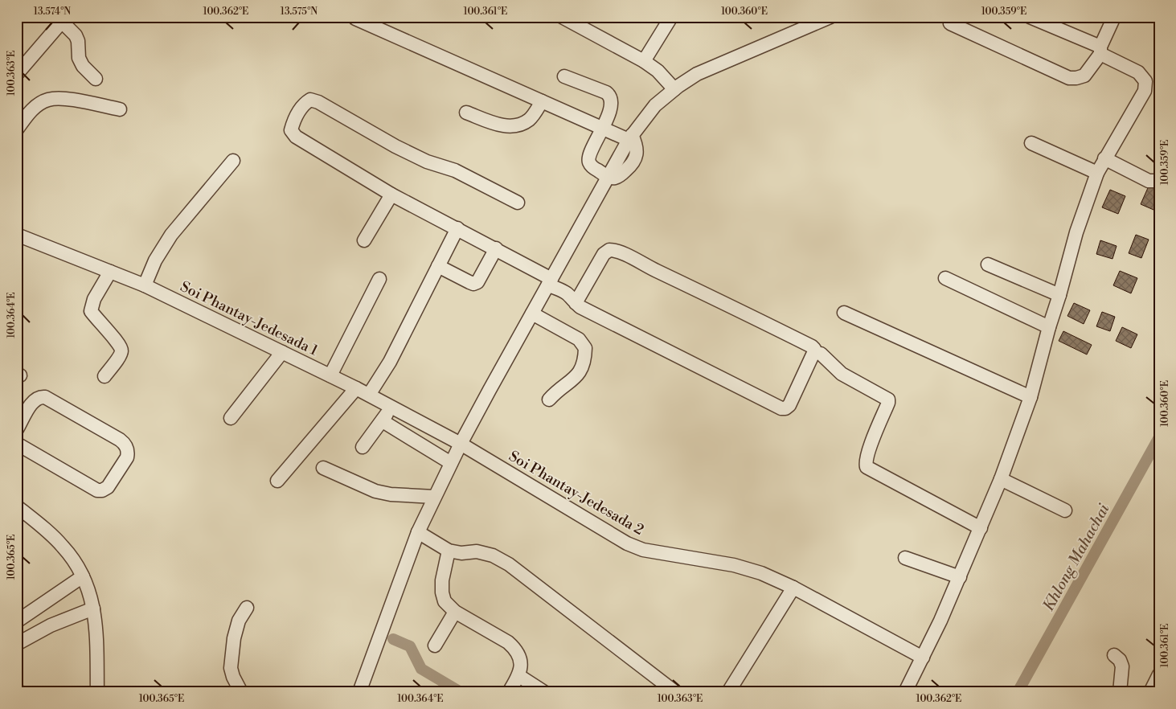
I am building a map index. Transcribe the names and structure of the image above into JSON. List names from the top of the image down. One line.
{"streets":{"street":["Soi Phantay-Jedesada 1","Soi Phantay-Jedesada 2"]},"crossings":[["Soi Phantay-Jedesada 1","Soi Phantay-Jedesada 2"]],"water":["Khlong Mahachai"],"coordinates":["13.574°N","100.362°E","13.575°N","100.361°E","100.360°E","100.359°E","100.363°E","100.364°E","100.365°E"]}
